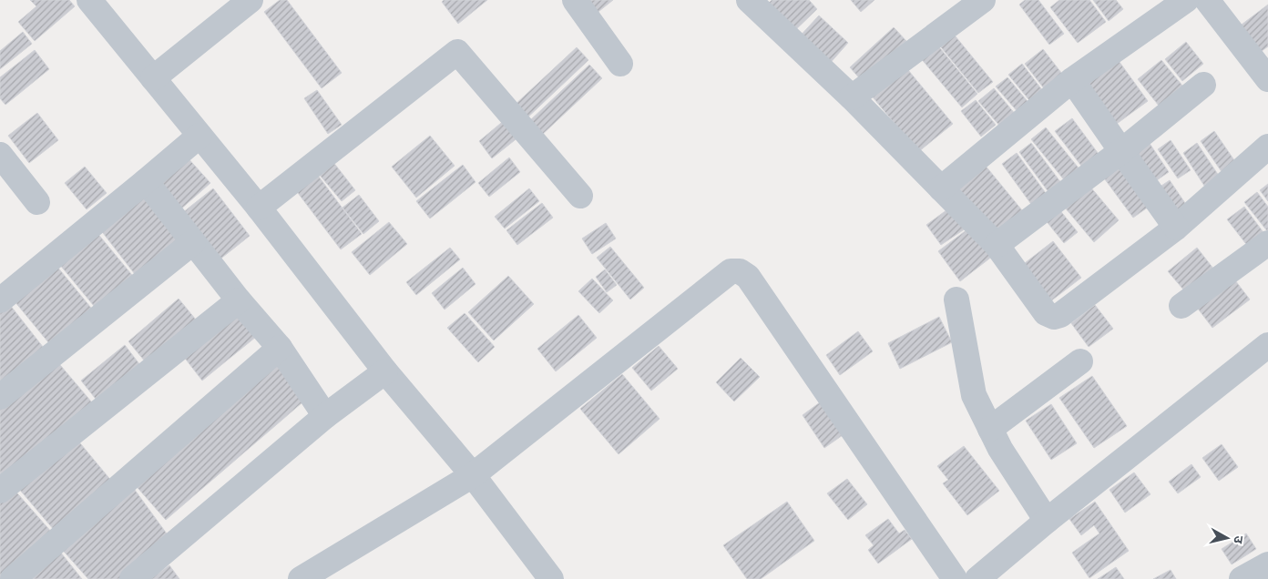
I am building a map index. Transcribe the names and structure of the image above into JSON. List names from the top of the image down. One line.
{"north":"right"}
